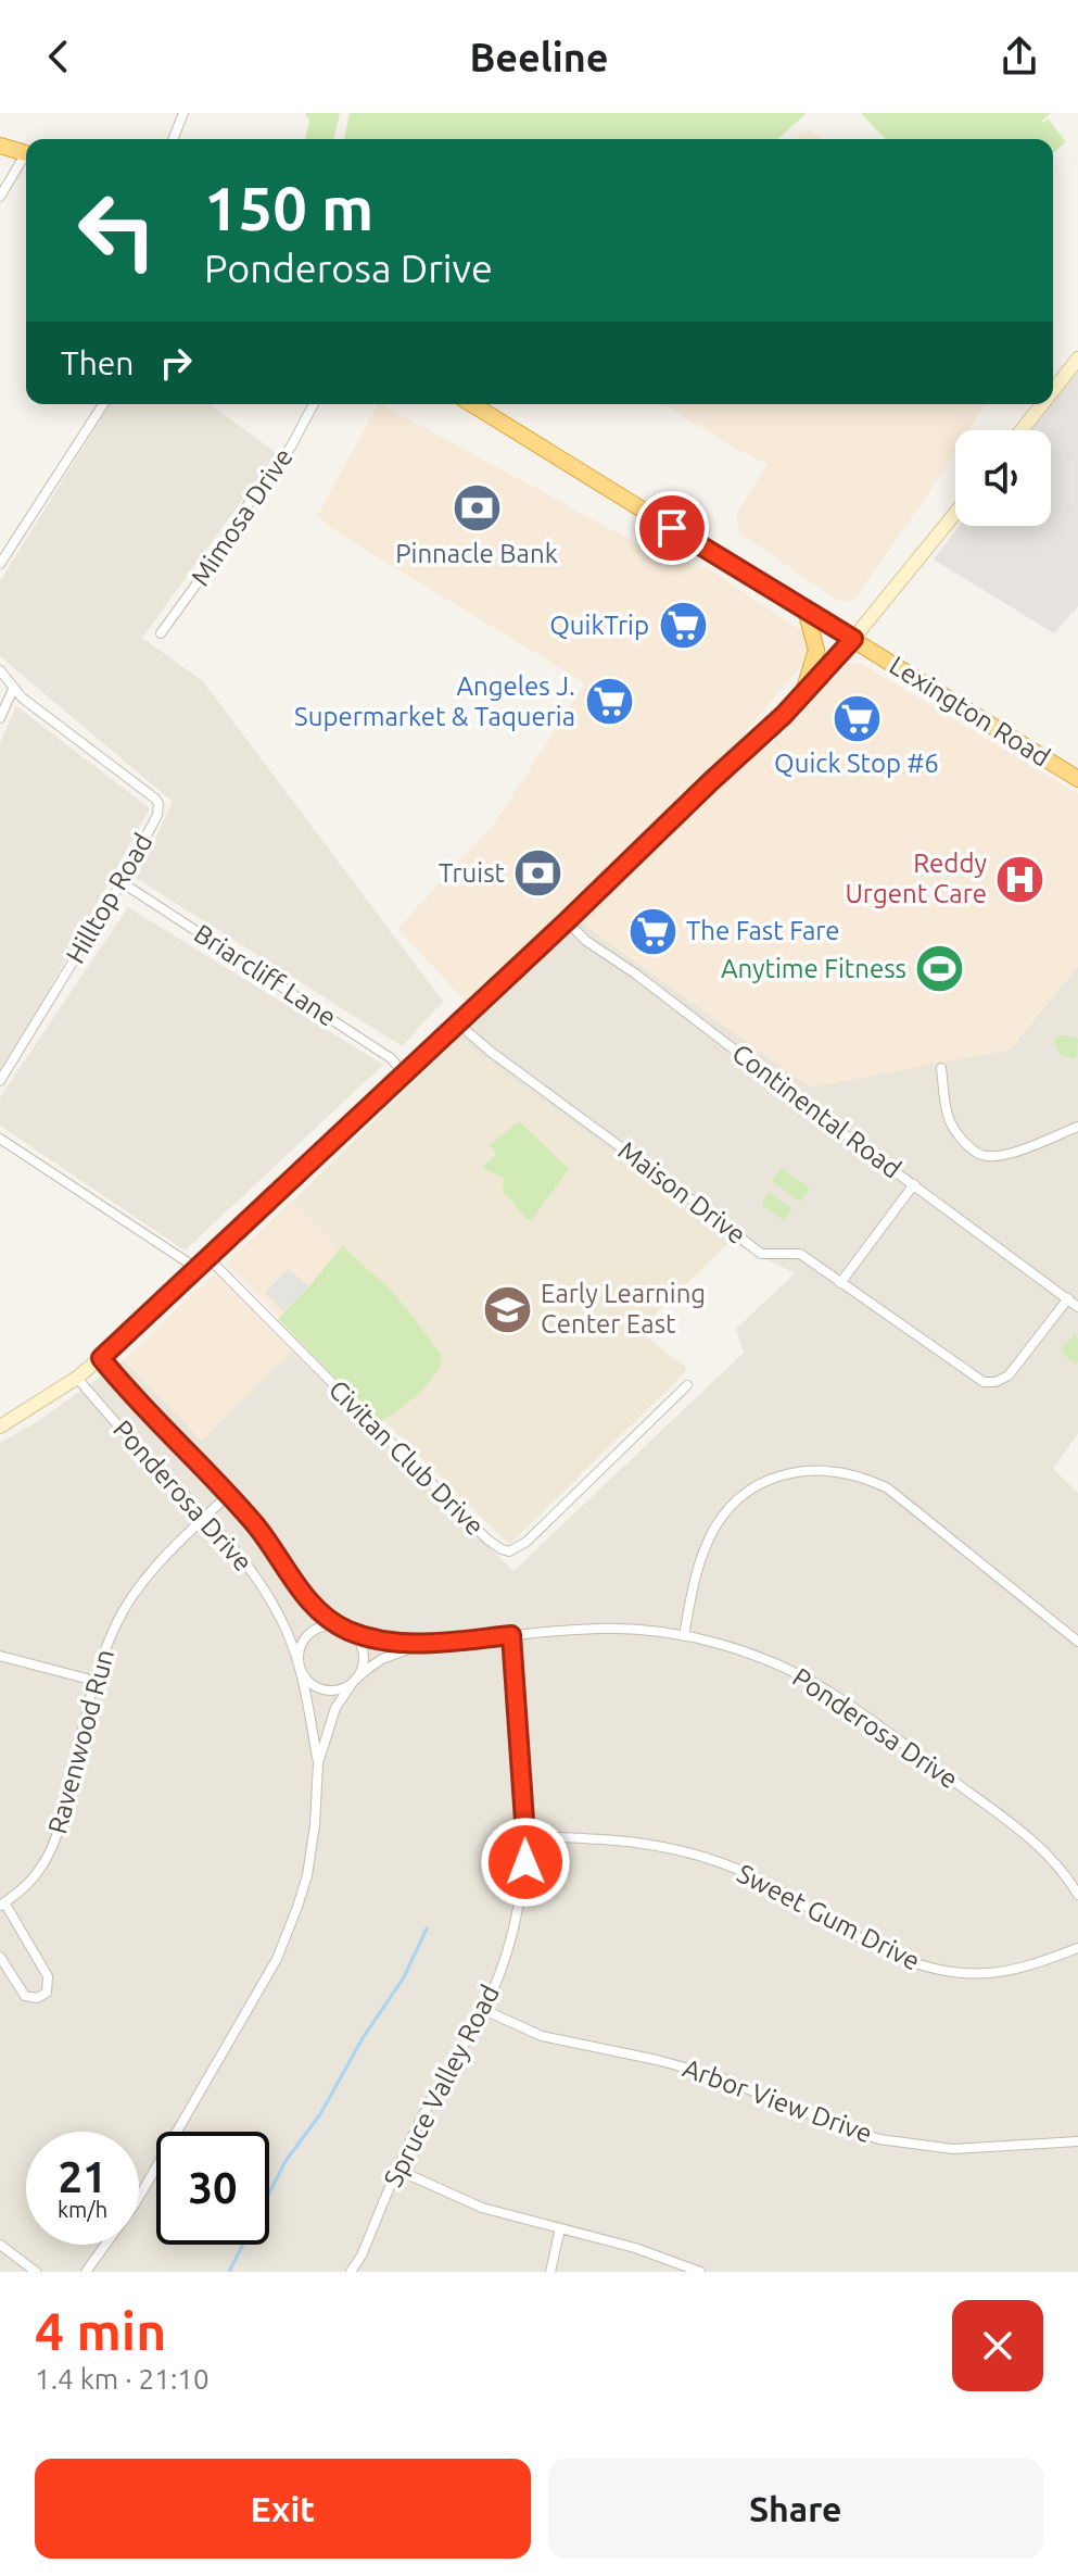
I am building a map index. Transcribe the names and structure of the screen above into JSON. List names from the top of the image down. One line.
{"streets":{"highway":["Lexington Road"],"street":["Mimosa Drive","Hilltop Road","Briarcliff Lane","Continental Road","Maison Drive","Civitan Club Drive","Ponderosa Drive","Ravenwood Run","Sweet Gum Drive","Spruce Valley Road","Arbor View Drive"]},"crossings":[["Hilltop Road","Briarcliff Lane"],["Continental Road","Maison Drive"],["Ponderosa Drive","Ravenwood Run"],["Ponderosa Drive","Spruce Valley Road"],["Sweet Gum Drive","Spruce Valley Road"],["Spruce Valley Road","Arbor View Drive"]],"places":{"bank":["Pinnacle Bank","Truist"],"supermarket":["QuikTrip","Angeles J. Supermarket & Taqueria","Quick Stop #6","The Fast Fare"],"hospital":["Reddy Urgent Care"],"sports":["Anytime Fitness"],"school or university":["Early Learning Center East"]},"page":{"header":"Beeline","turn":["150 m","Ponderosa Drive"],"then":"Then","speed":"21 km/h","limit":"30","heading":["4 min","1.4 km · 21:10"],"buttons":["Exit","Share"]}}
